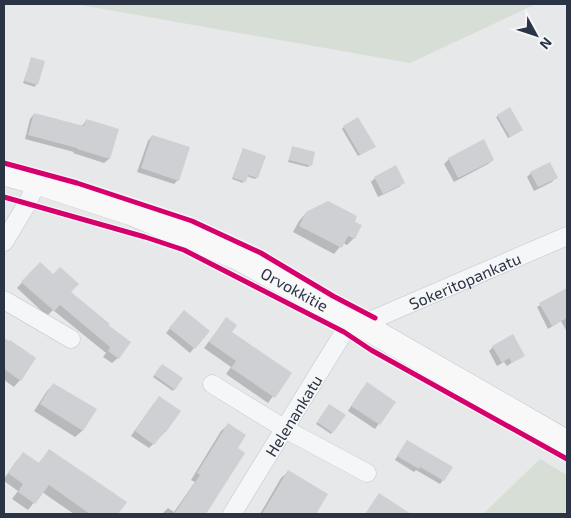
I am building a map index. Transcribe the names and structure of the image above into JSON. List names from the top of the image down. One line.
{"streets":{"street":["Sokeritopankatu","Orvokkitie","Helenankatu"]},"crossings":[["Sokeritopankatu","Orvokkitie"],["Sokeritopankatu","Helenankatu"],["Orvokkitie","Helenankatu"]],"north":"bottom right"}
